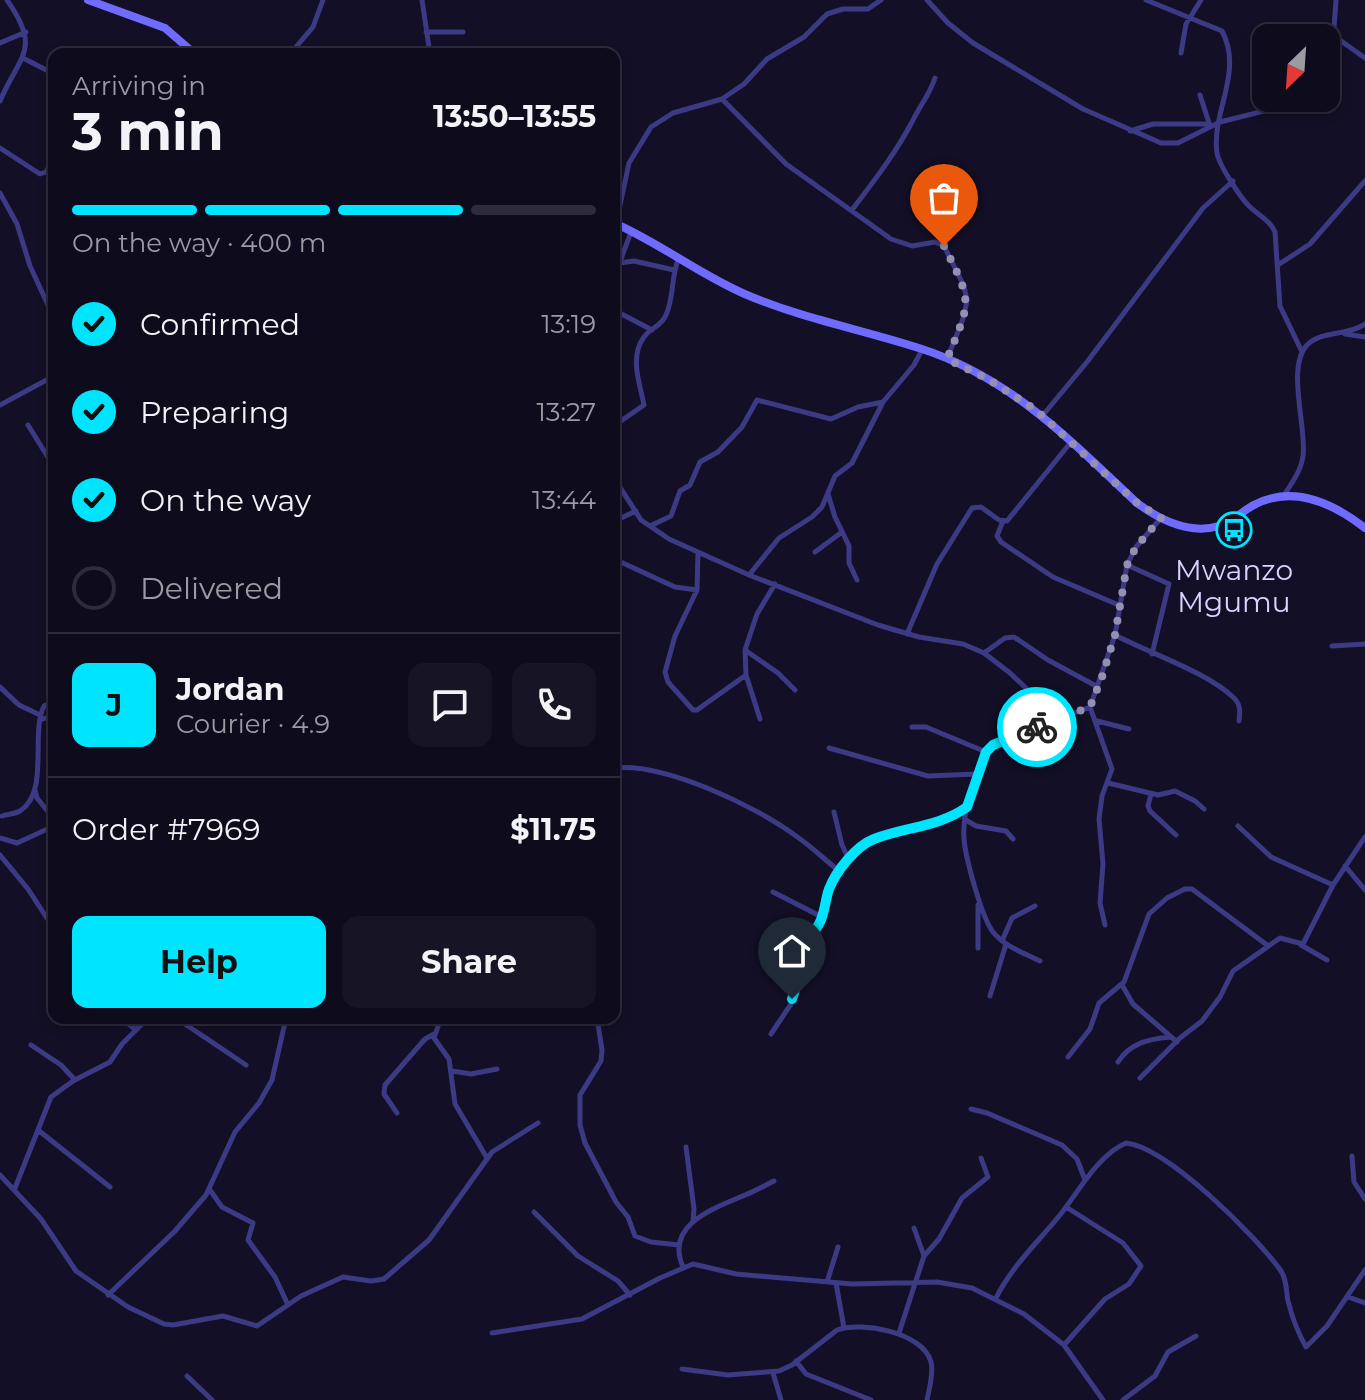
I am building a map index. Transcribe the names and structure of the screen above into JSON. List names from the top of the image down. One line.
{"places":{"bus stop":["Mwanzo Mgumu"]},"north":"bottom left","page":{"heading":["3 min","Arriving in","13:50–13:55"],"panel":["Jordan","Courier · 4.9","Order #7969","$11.75"],"bar":"On the way · 400 m","list":[["Confirmed","13:19"],["Preparing","13:27"],["On the way","13:44"],"Delivered"],"round":"J","buttons":["Help","Share"]}}
